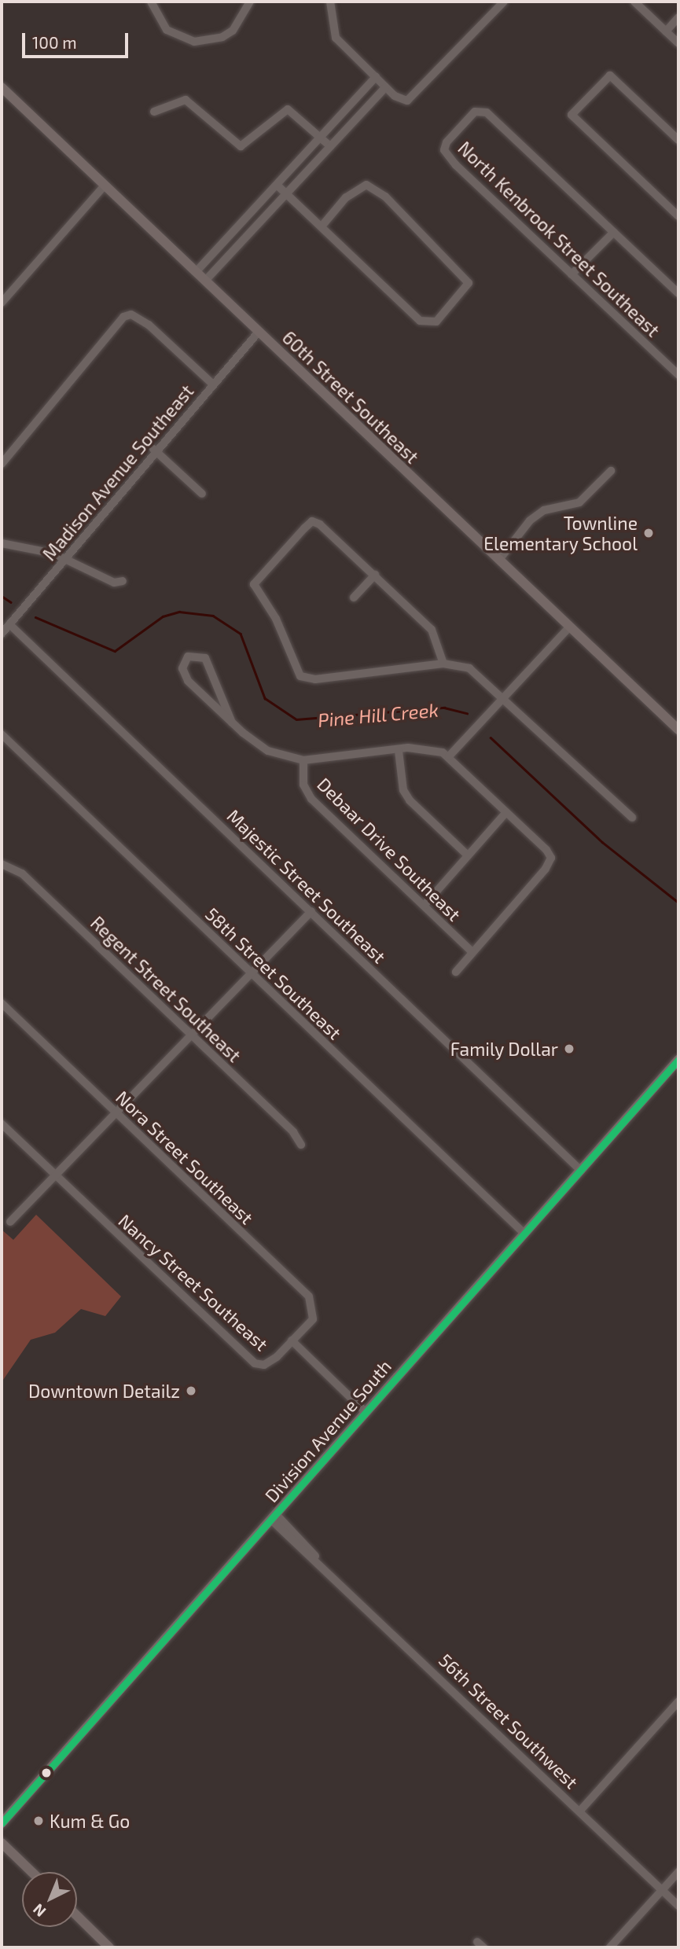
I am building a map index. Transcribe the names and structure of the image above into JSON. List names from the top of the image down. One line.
{"streets":{"main road":["60th Street Southeast","Division Avenue South"],"street":["North Kenbrook Street Southeast","Madison Avenue Southeast","Debaar Drive Southeast","Majestic Street Southeast","58th Street Southeast","Regent Street Southeast","Nora Street Southeast","Nancy Street Southeast","56th Street Southwest"]},"crossings":[["60th Street Southeast","Madison Avenue Southeast"],["Madison Avenue Southeast","Majestic Street Southeast"],["Majestic Street Southeast","Division Avenue South"],["58th Street Southeast","Division Avenue South"],["Nora Street Southeast","Nancy Street Southeast"],["Nancy Street Southeast","Division Avenue South"],["Division Avenue South","56th Street Southwest"]],"water":["Pine Hill Creek"],"places":["Townline Elementary School","Family Dollar","Downtown Detailz","Kum & Go"],"scale_bar":"100 m","north":"bottom left"}
